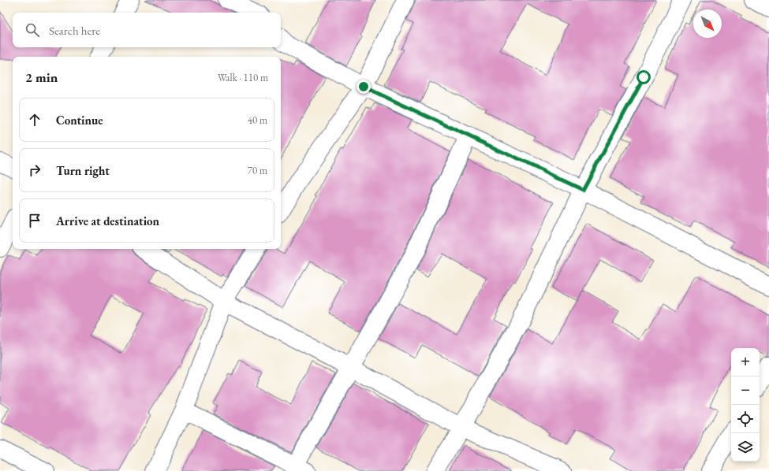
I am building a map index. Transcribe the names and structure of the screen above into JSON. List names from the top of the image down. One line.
{"north":"bottom right","page":{"search":"Search here","heading":["2 min","Walk · 110 m"],"list":[["Continue","40 m"],["Turn right","70 m"],"Arrive at destination"],"map_buttons":["+","−"]}}
